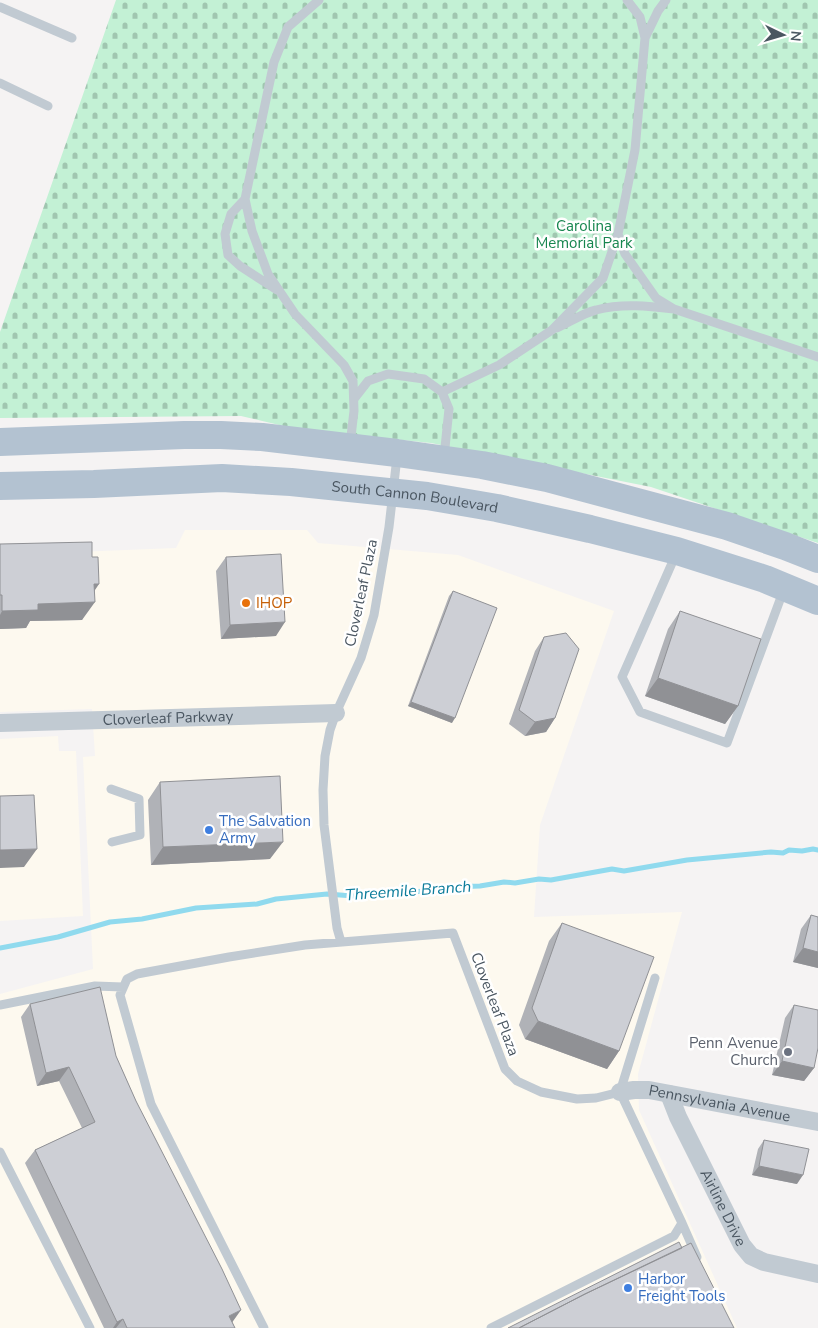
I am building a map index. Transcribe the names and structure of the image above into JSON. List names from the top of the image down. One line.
{"streets":{"main road":["South Cannon Boulevard"],"street":["Cloverleaf Parkway","Pennsylvania Avenue","Airline Drive"],"lane":["Cloverleaf Plaza"]},"crossings":[["South Cannon Boulevard","Cloverleaf Plaza"],["Cloverleaf Plaza","Cloverleaf Parkway"],["Cloverleaf Plaza","Pennsylvania Avenue"],["Pennsylvania Avenue","Airline Drive"]],"water":["Threemile Branch"],"parks":["Carolina Memorial Park"],"places":["IHOP","The Salvation Army","Penn Avenue Church","Harbor Freight Tools"],"north":"right"}
